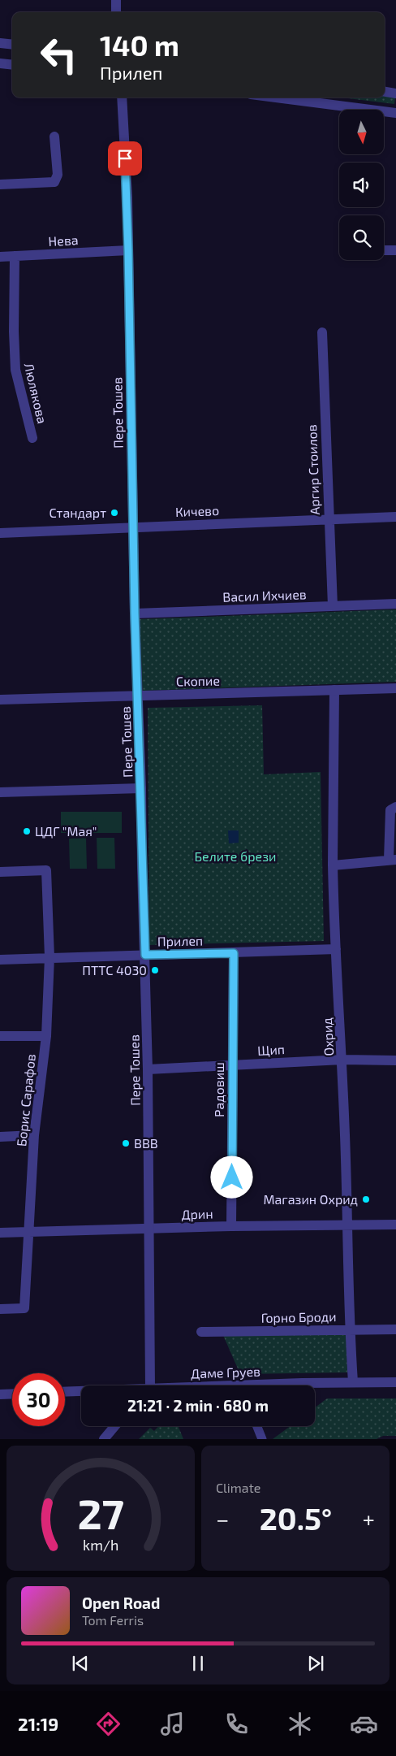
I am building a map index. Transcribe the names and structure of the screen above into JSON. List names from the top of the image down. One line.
{"streets":{"street":["Нева","Люлякова","Пере Тошев","Аргир Стоилов","Кичево","Васил Ихчиев","Скопие","Прилеп","Охрид","Щип","Радовиш","Борис Сарафов","Дрин","Горно Броди","Даме Груев"]},"crossings":[["Нева","Люлякова"],["Нева","Пере Тошев"],["Пере Тошев","Кичево"],["Пере Тошев","Васил Ихчиев"],["Пере Тошев","Скопие"],["Пере Тошев","Прилеп"],["Пере Тошев","Щип"],["Пере Тошев","Дрин"],["Аргир Стоилов","Кичево"],["Аргир Стоилов","Васил Ихчиев"],["Скопие","Охрид"],["Прилеп","Охрид"],["Прилеп","Радовиш"],["Прилеп","Борис Сарафов"],["Охрид","Щип"],["Охрид","Дрин"],["Охрид","Горно Броди"],["Охрид","Даме Груев"],["Щип","Радовиш"],["Радовиш","Дрин"],["Борис Сарафов","Дрин"]],"parks":["Белите брези"],"places":["Стандарт","ЦДГ \"Мая\"","ПТТС 4030","BBB","Магазин Охрид"],"north":"bottom","page":{"turn":["140 m","Прилеп"],"limit":"30","trip":"21:21 · 2 min · 680 m","tile":"Climate","heat":["−","20.5°","+"],"song":["Open Road","Tom Ferris"],"tabs":"21:19","gauge":["27","km/h"]}}
